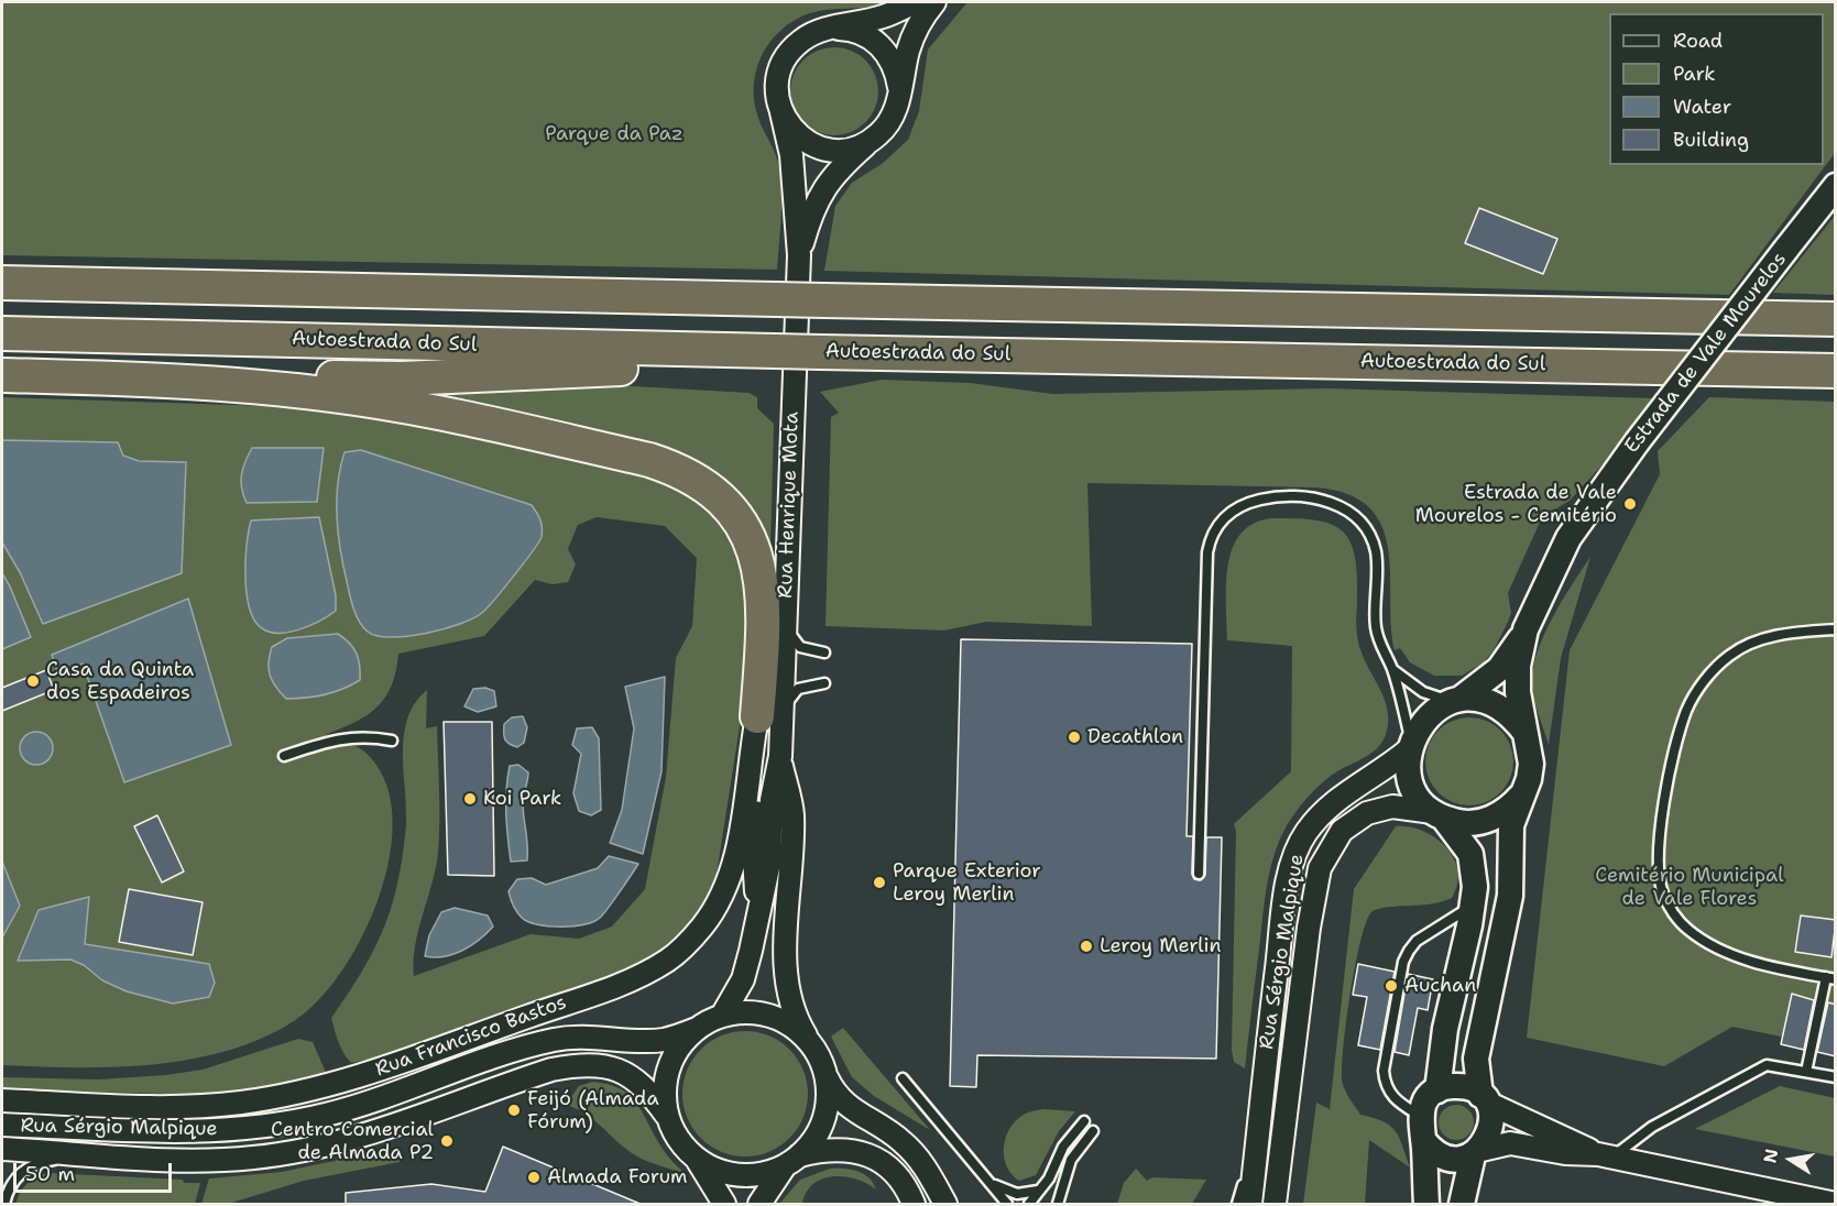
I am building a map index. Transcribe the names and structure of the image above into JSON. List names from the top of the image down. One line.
{"streets":{"highway":["Autoestrada do Sul"],"main road":["Estrada de Vale Mourelos"],"street":["Rua Henrique Mota","Rua Sérgio Malpique","Rua Francisco Bastos"]},"crossings":[["Estrada de Vale Mourelos","Rua Sérgio Malpique"],["Rua Henrique Mota","Rua Sérgio Malpique"],["Rua Henrique Mota","Rua Francisco Bastos"]],"parks":["Parque da Paz","Cemitério Municipal de Vale Flores"],"places":["Estrada de Vale Mourelos - Cemitério","Casa da Quinta dos Espadeiros","Decathlon","Koi Park","Parque Exterior Leroy Merlin","Leroy Merlin","Auchan","Feijó (Almada Fórum)","Centro Comercial de Almada P2","Almada Forum"],"legend":["Road","Park","Water","Building"],"scale_bar":"50 m","north":"left"}
